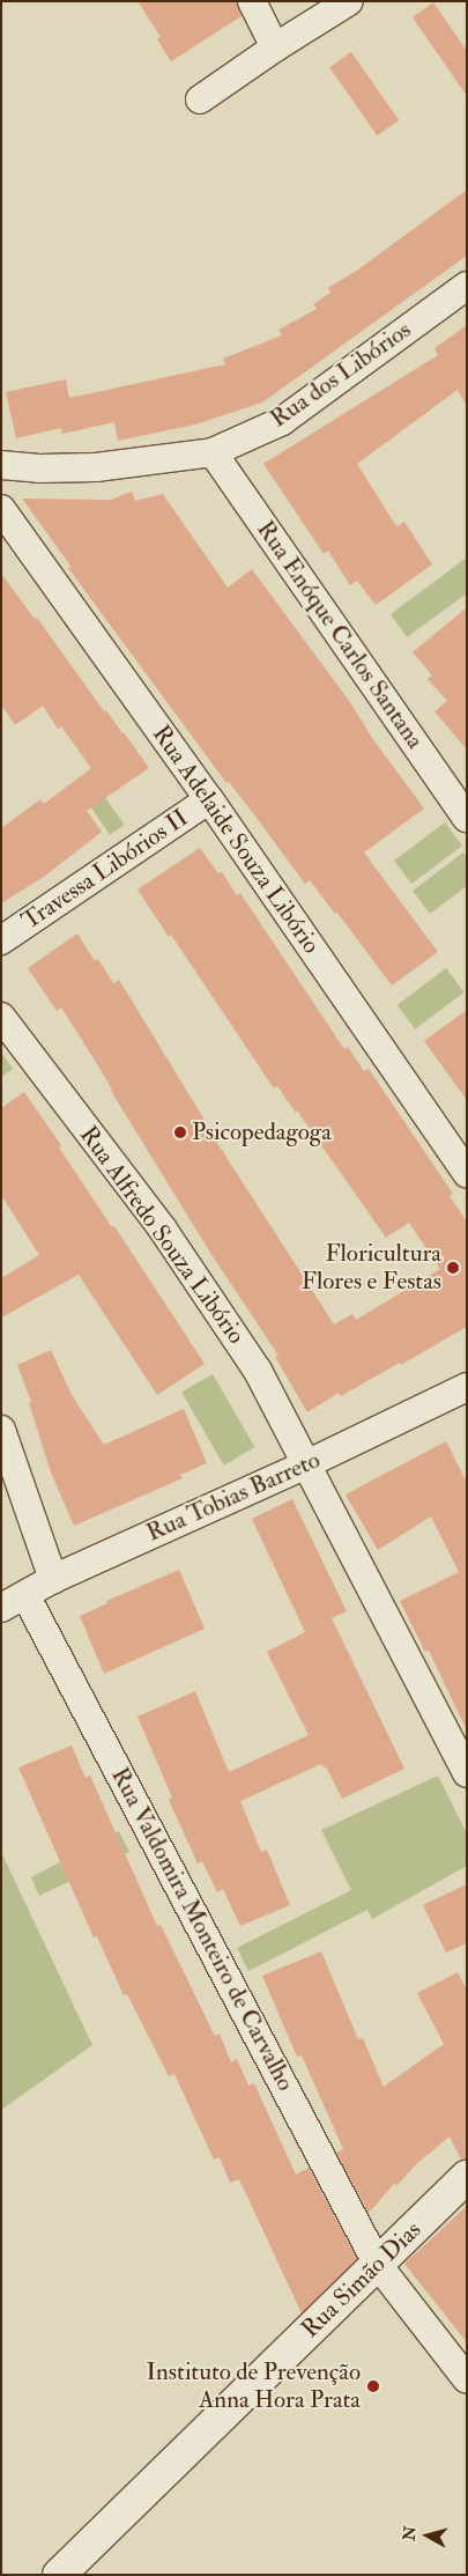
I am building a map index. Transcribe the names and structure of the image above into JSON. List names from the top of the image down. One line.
{"streets":{"street":["Rua dos Libórios","Rua Enóque Carlos Santana","Rua Adelaide Souza Libório","Travessa Libórios II","Rua Alfredo Souza Libório","Rua Tobias Barreto","Rua Valdomira Monteiro de Carvalho","Rua Simão Dias"]},"crossings":[["Rua dos Libórios","Rua Enóque Carlos Santana"],["Rua Adelaide Souza Libório","Travessa Libórios II"],["Rua Alfredo Souza Libório","Rua Tobias Barreto"],["Rua Tobias Barreto","Rua Valdomira Monteiro de Carvalho"],["Rua Valdomira Monteiro de Carvalho","Rua Simão Dias"]],"places":["Psicopedagoga","Floricultura Flores e Festas","Instituto de Prevenção Anna Hora Prata"],"north":"left"}
